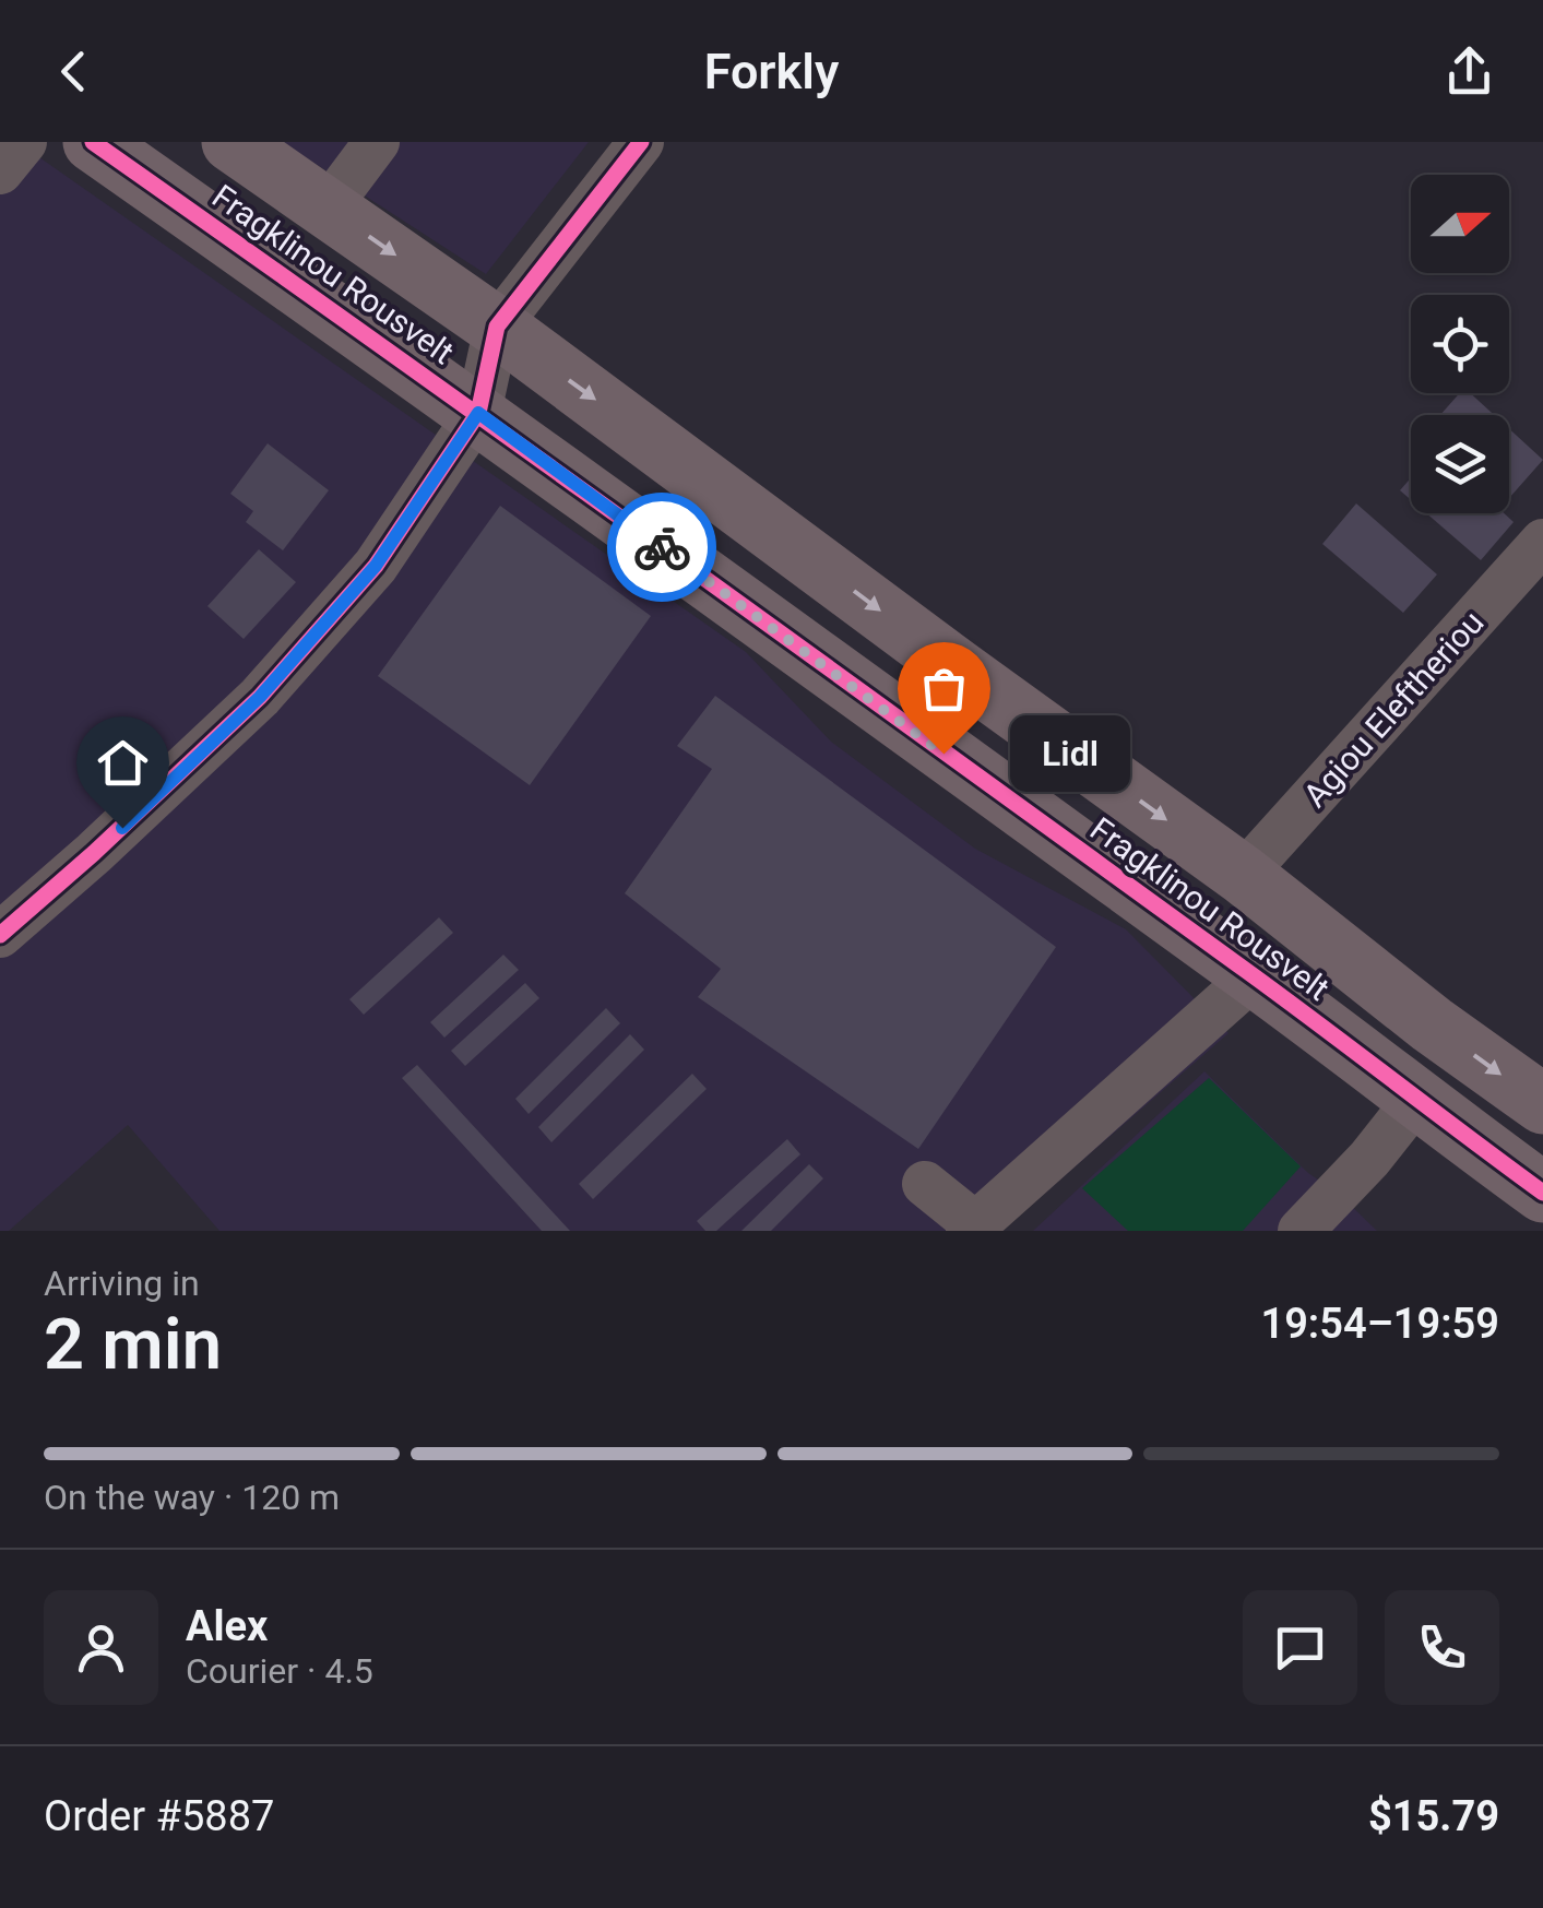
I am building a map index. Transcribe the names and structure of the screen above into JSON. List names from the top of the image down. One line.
{"streets":{"main road":["Fragklinou Rousvelt"],"street":["Agiou Eleftheriou"]},"crossings":[["Fragklinou Rousvelt","Agiou Eleftheriou"]],"places":["Lidl"],"north":"right","page":{"header":"Forkly","bubble":"Lidl","heading":["2 min","Arriving in","19:54–19:59"],"panel":["Alex","Courier · 4.5","Order #5887","$15.79"],"bar":"On the way · 120 m"}}
